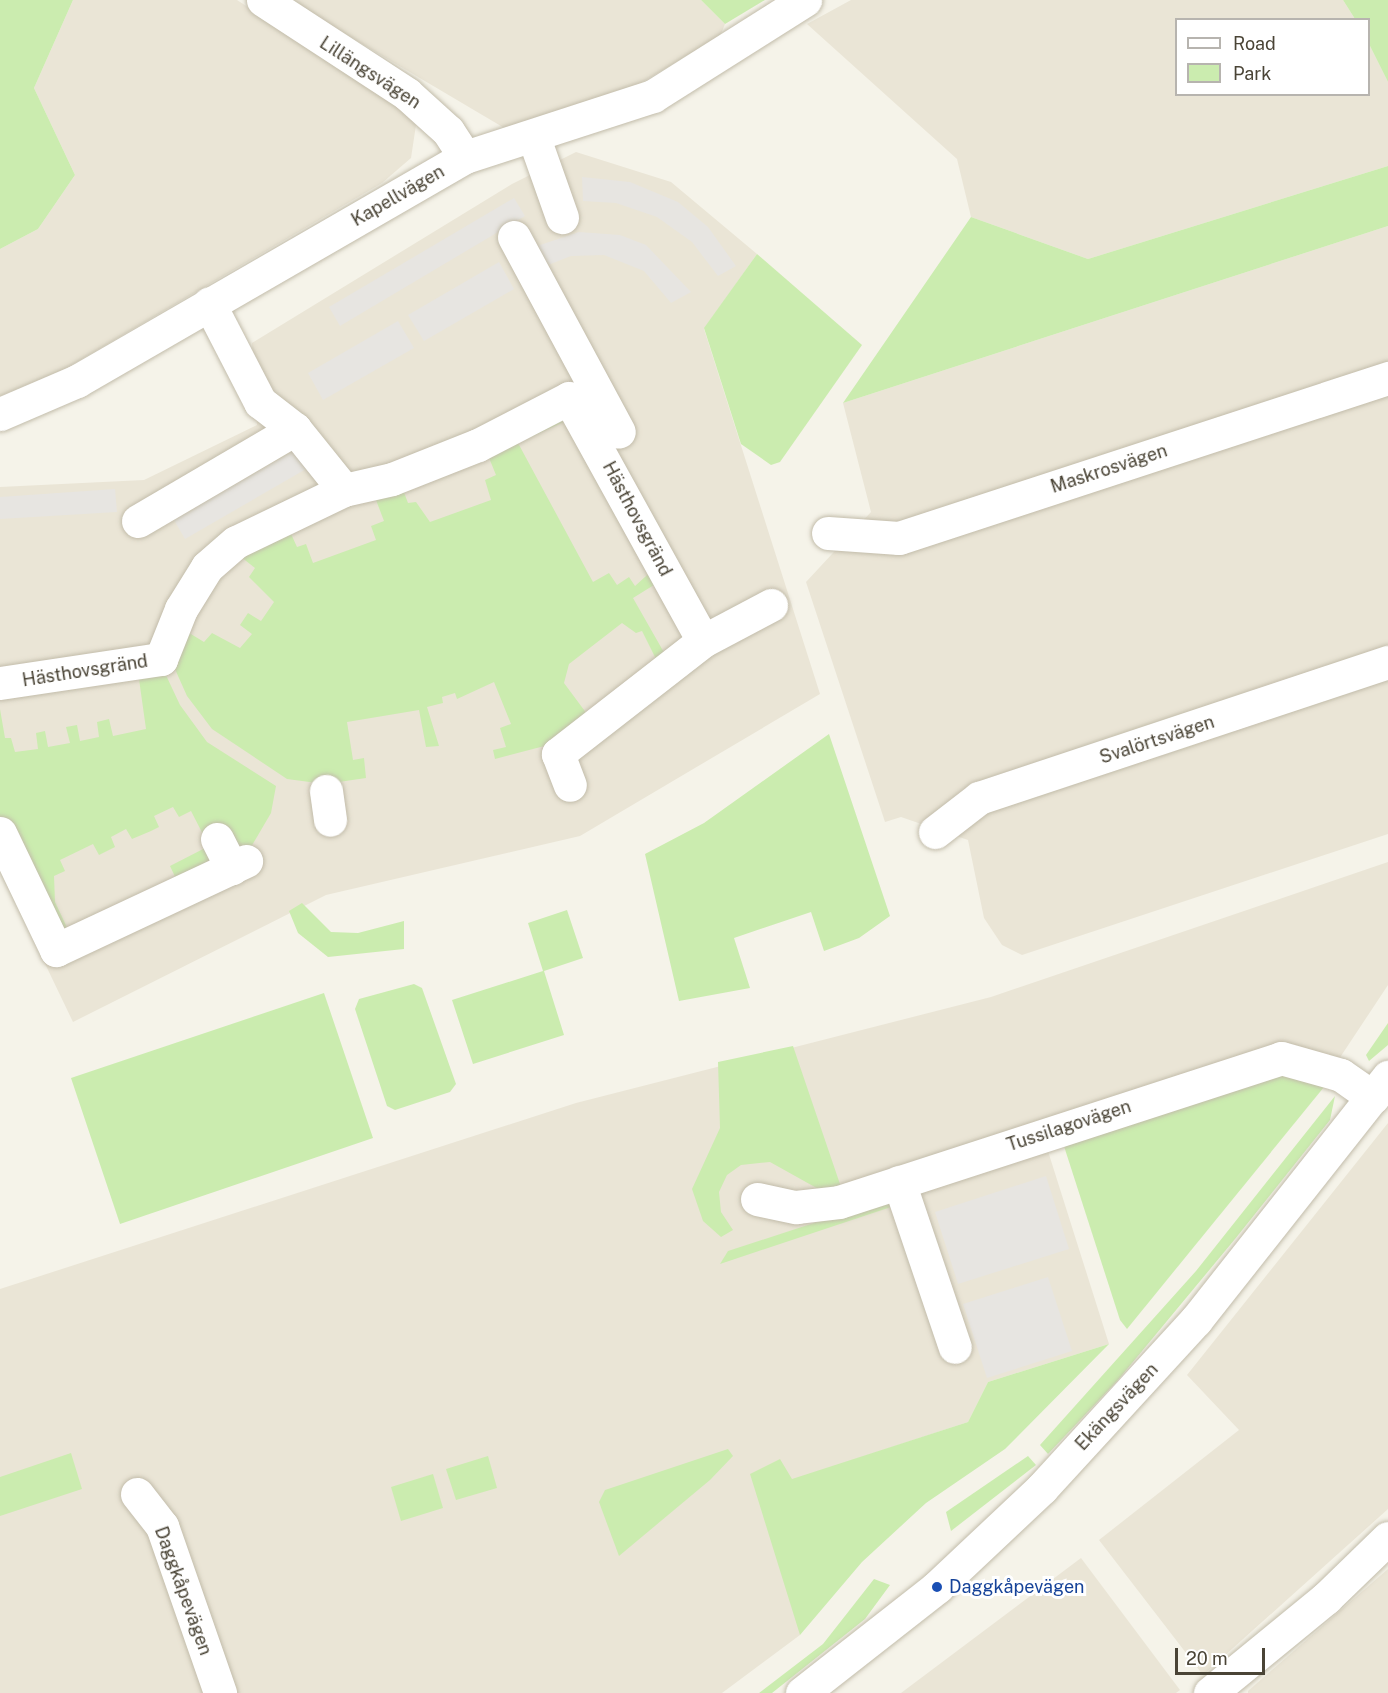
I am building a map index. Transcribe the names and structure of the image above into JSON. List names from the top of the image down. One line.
{"streets":{"street":["Lillängsvägen","Kapellvägen","Maskrosvägen","Hästhovsgränd","Svalörtsvägen","Tussilagovägen","Ekängsvägen","Daggkåpevägen"]},"crossings":[["Lillängsvägen","Kapellvägen"],["Tussilagovägen","Ekängsvägen"]],"places":["Daggkåpevägen"],"legend":["Road","Park"],"scale_bar":"20 m"}
